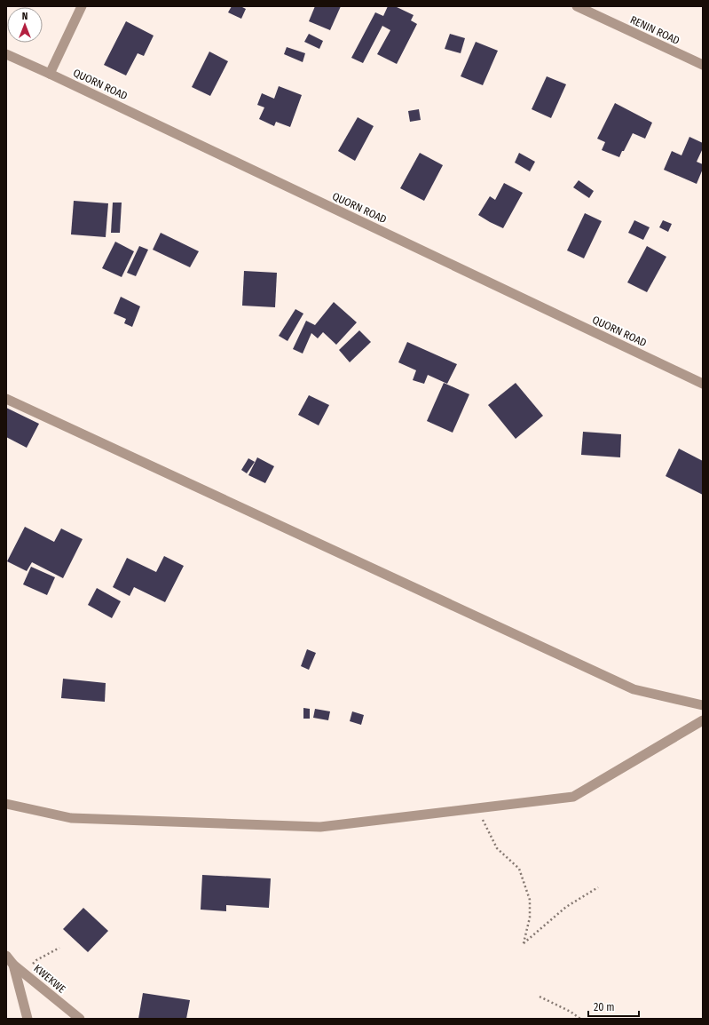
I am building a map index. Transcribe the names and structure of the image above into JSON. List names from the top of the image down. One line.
{"streets":{"street":["RENIN ROAD","QUORN ROAD","KWEKWE"]},"scale_bar":"20 m","north":"top"}
